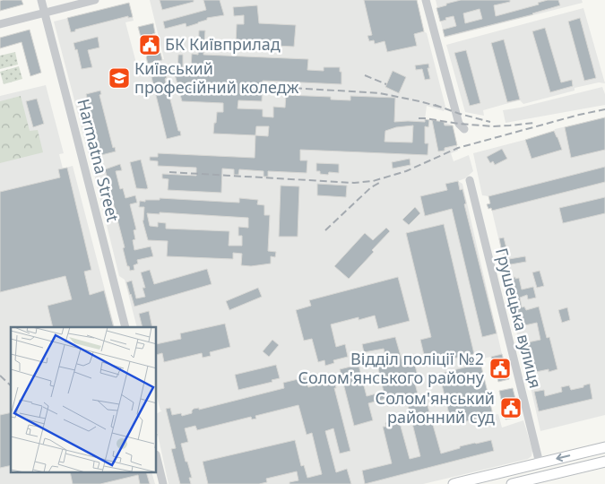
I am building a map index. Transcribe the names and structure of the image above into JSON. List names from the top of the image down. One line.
{"streets":{"street":["Harmatna Street","Грушецька вулиця"]},"places":{"public building":["БК Київприлад","Відділ поліції №2 Солом'янського району","Солом'янський районний суд"],"school or university":["Київський професійний коледж"]}}
